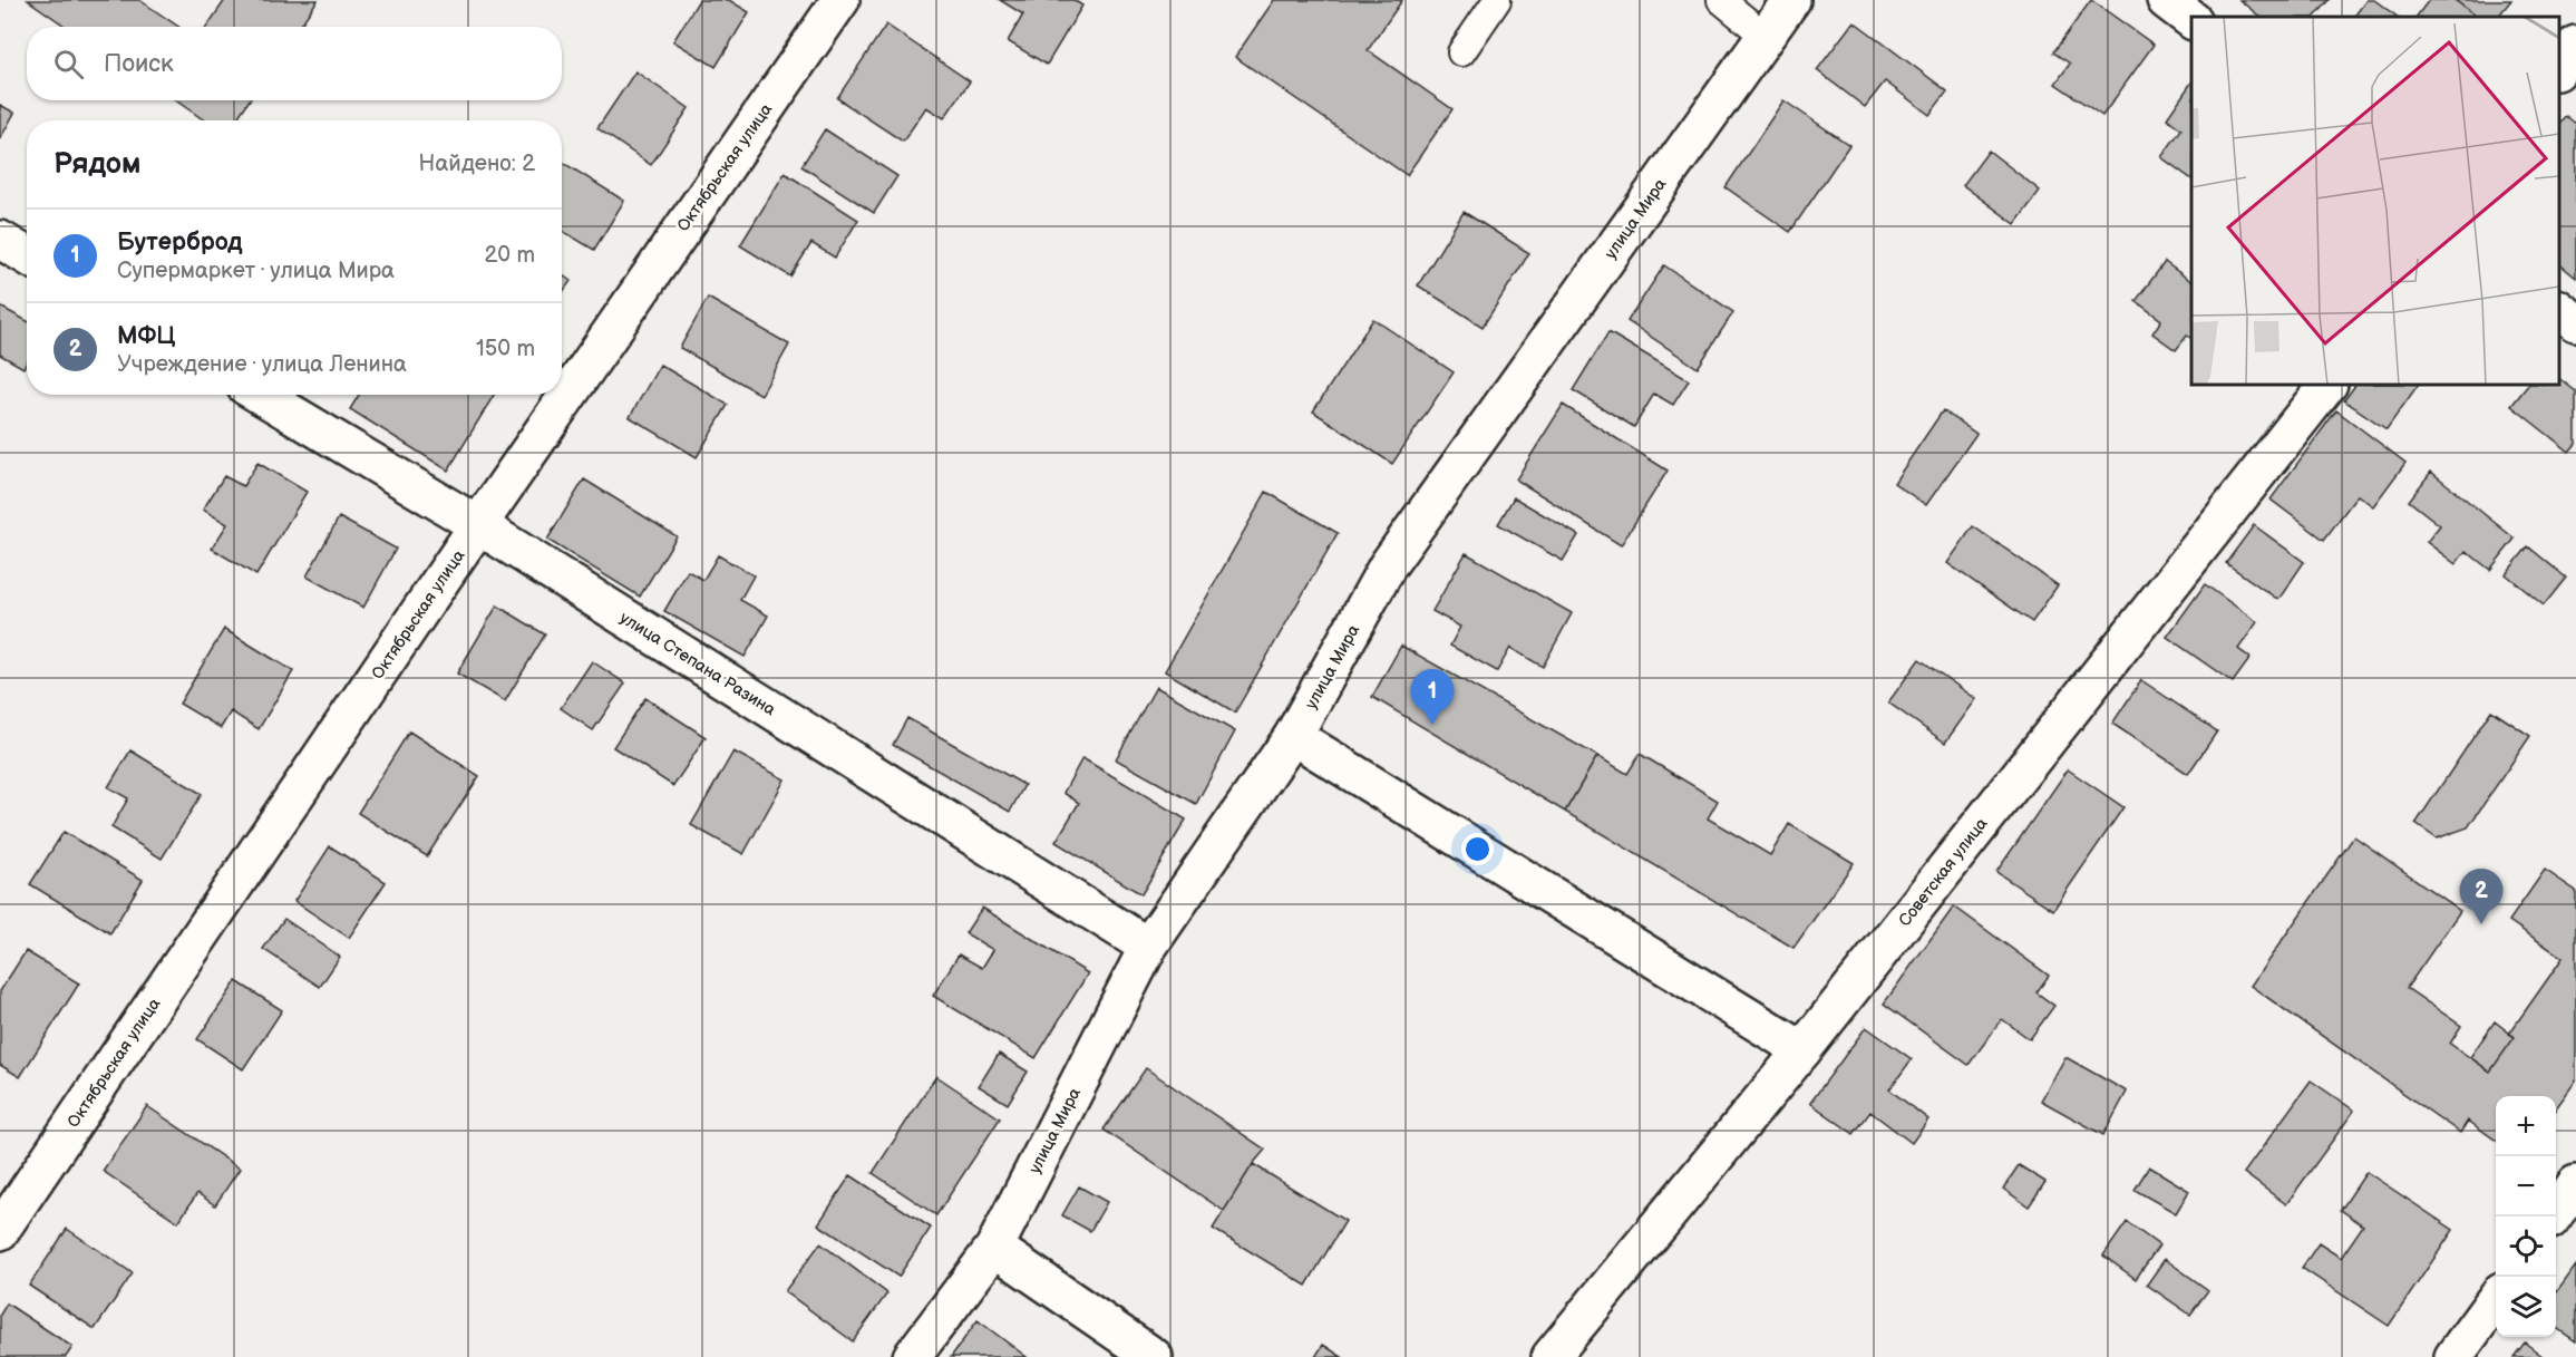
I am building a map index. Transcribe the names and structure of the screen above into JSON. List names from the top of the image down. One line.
{"streets":{"street":["Октябрьская улица","улица Мира","улица Степана Разина","Советская улица"]},"crossings":[["Октябрьская улица","улица Степана Разина"],["улица Мира","улица Степана Разина"]],"page":{"search":"Поиск","heading":["Рядом","Найдено: 2"],"list":[{"mark":"1","name":"Бутерброд","note":"Супермаркет · улица Мира","value":"20 m"},{"mark":"2","name":"МФЦ","note":"Учреждение · улица Ленина","value":"150 m"}],"pins":["1","2"],"map_buttons":["+","−"]}}
